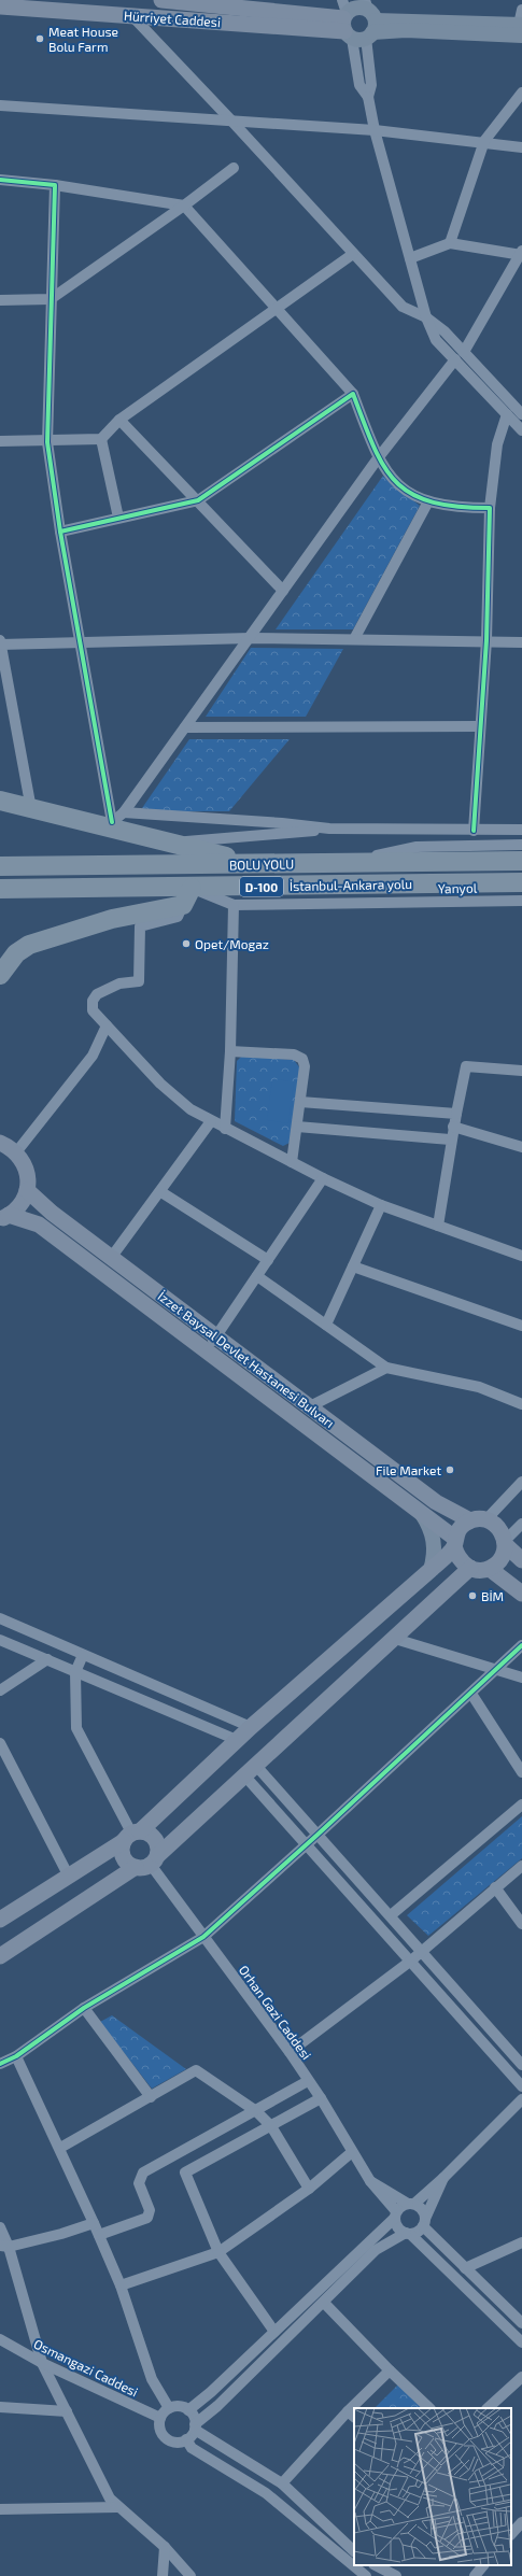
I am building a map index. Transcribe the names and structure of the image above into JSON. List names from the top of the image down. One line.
{"streets":{"highway":["BOLU YOLU","İstanbul-Ankara yolu","D-100"],"main road":["Hürriyet Caddesi","İzzet Baysal Devlet Hastanesi Bulvarı"],"street":["Yanyol","Orhan Gazi Caddesi","Osmangazi Caddesi"]},"crossings":[["İstanbul-Ankara yolu","Yanyol"]],"places":["Meat House Bolu Farm","Opet/Mogaz","File Market","BİM"]}
